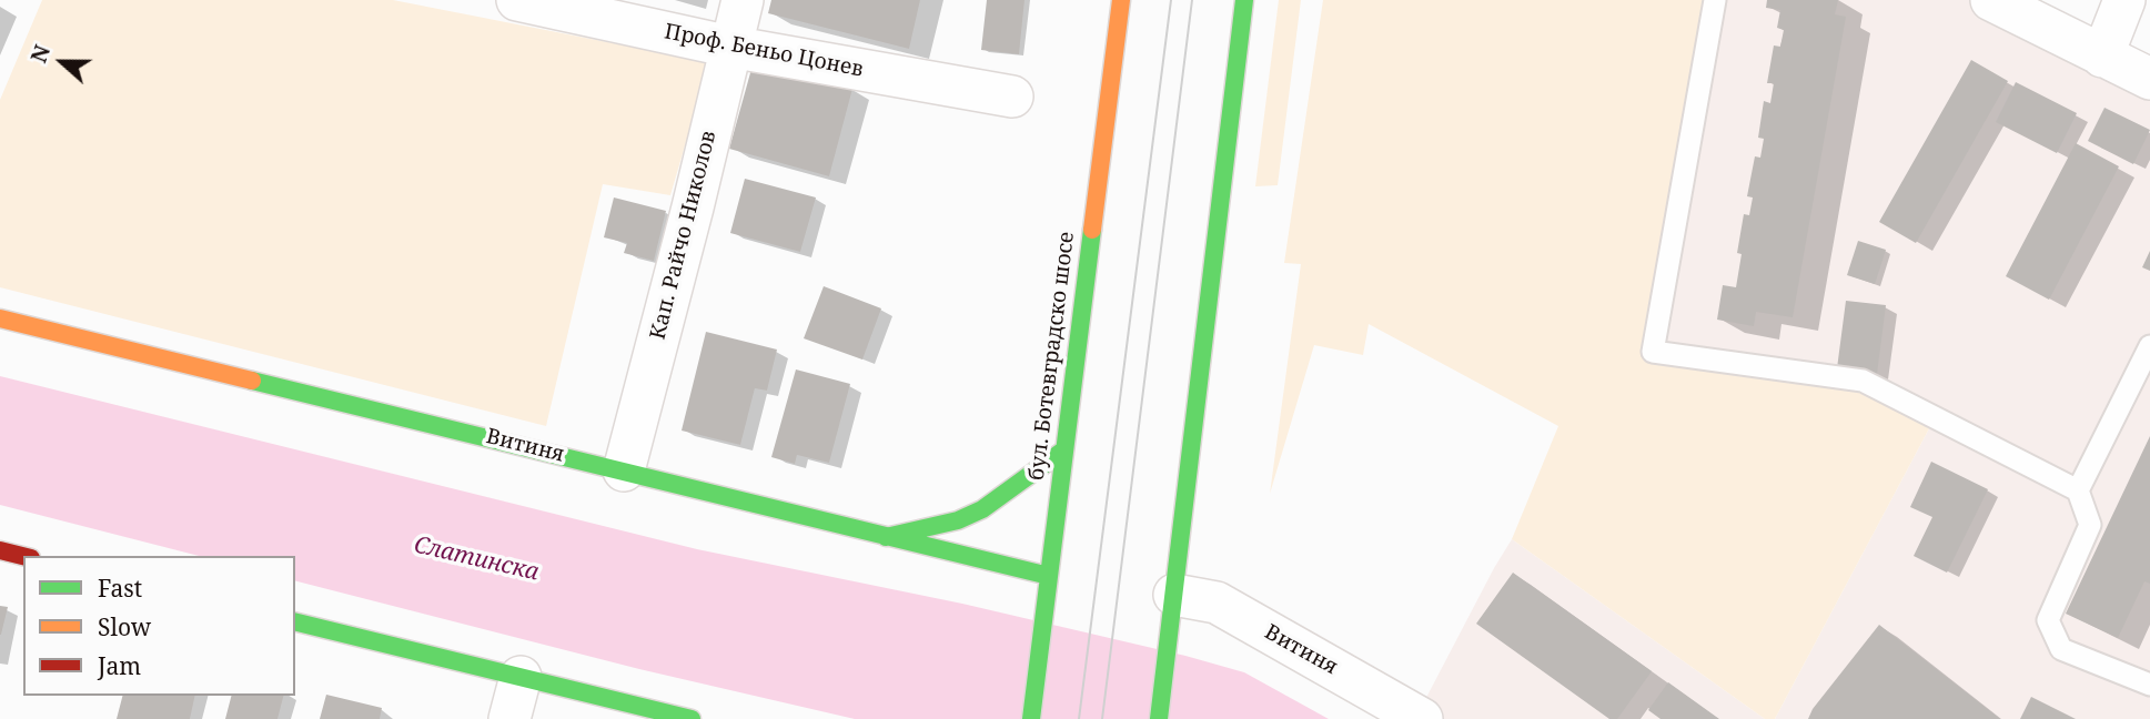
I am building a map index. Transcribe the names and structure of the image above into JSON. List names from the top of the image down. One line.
{"streets":{"main road":["бул. Ботевградско шосе","Витиня"],"street":["Проф. Беньо Цонев","Кап. Райчо Николов"]},"crossings":[["Проф. Беньо Цонев","Кап. Райчо Николов"],["Кап. Райчо Николов","Витиня"],["бул. Ботевградско шосе","Витиня"]],"water":["Слатинска"],"legend":["Fast","Slow","Jam"],"north":"left"}
